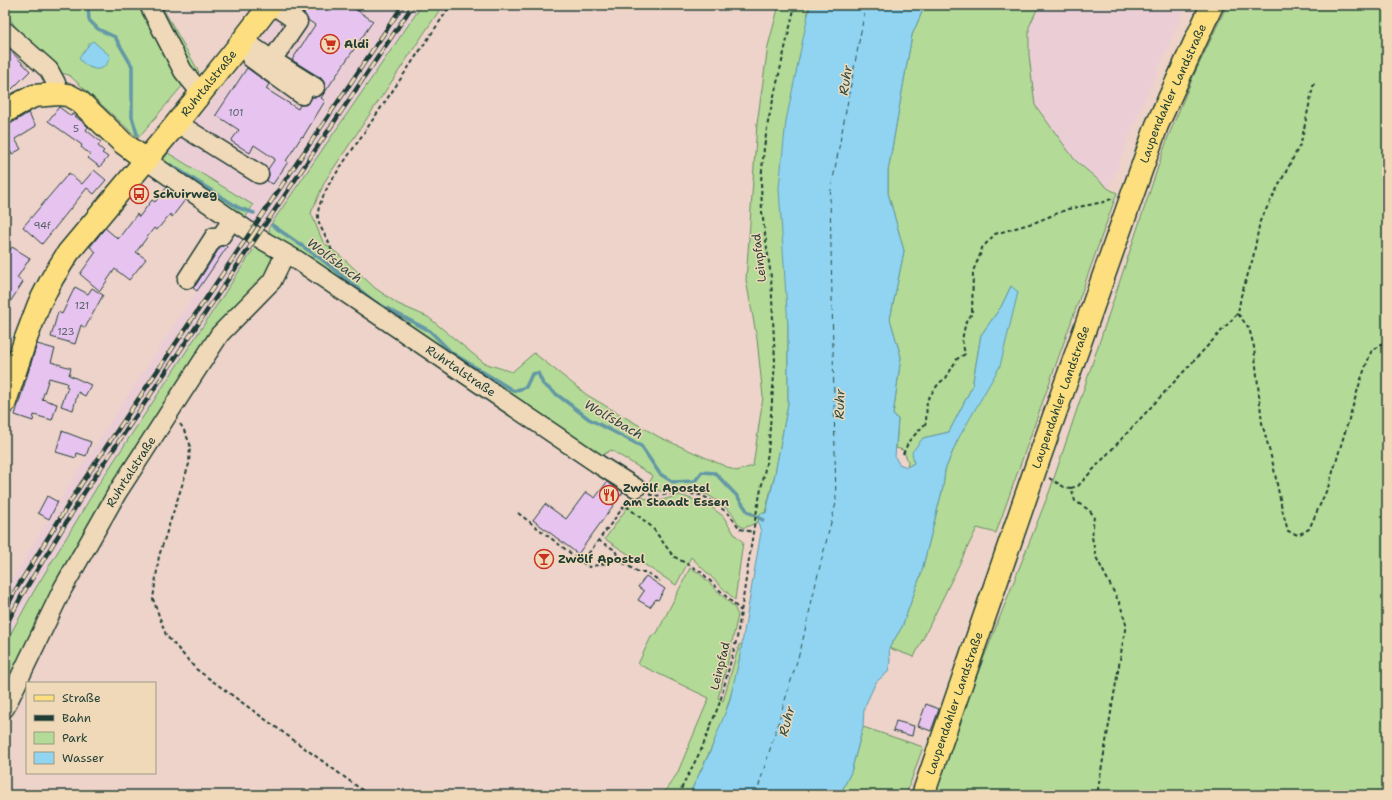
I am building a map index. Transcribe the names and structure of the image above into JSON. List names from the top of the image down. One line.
{"streets":{"main road":["Ruhrtalstraße","Laupendahler Landstraße"],"path":["Leinpfad"]},"water":["Ruhr","Wolfsbach"],"places":{"supermarket":["Aldi"],"bus stop":["Schuirweg"],"restaurant":["Zwölf Apostel am Staadt Essen"],"bar":["Zwölf Apostel"]},"house_numbers":["101","5","94f","121","123"],"legend":["Straße","Bahn","Park","Wasser"]}
